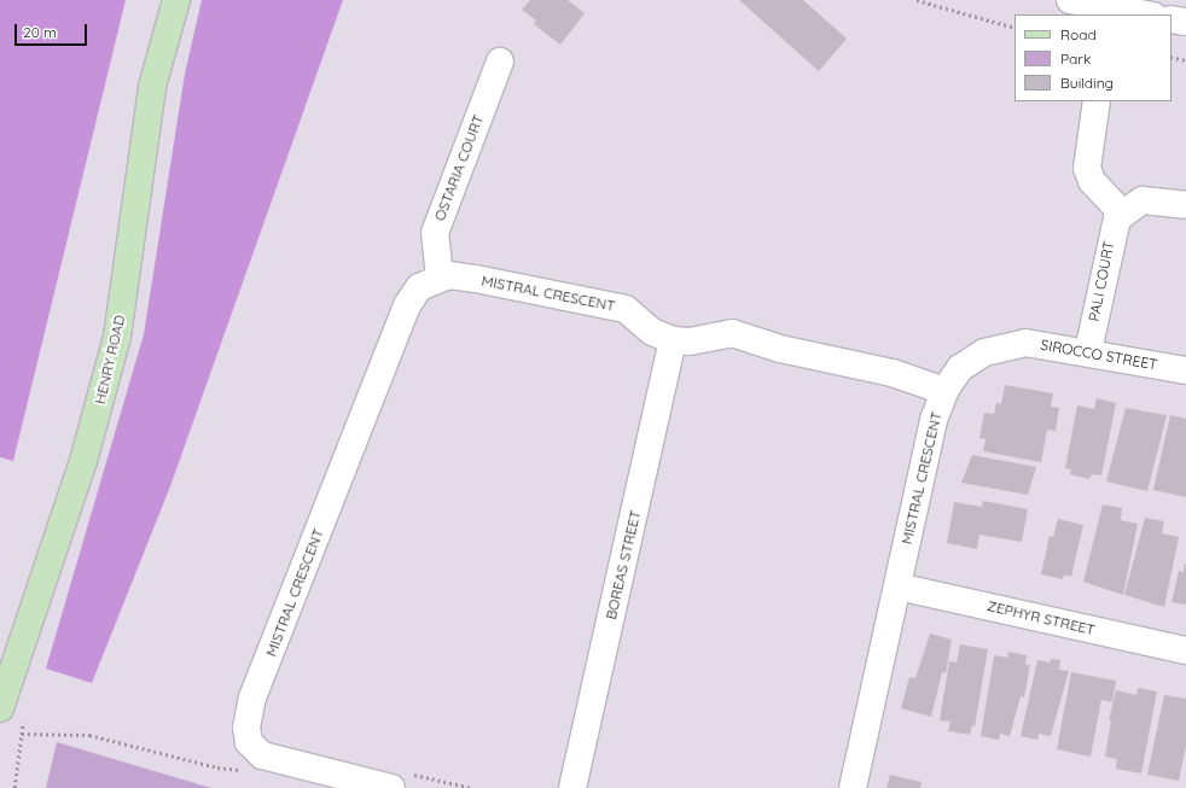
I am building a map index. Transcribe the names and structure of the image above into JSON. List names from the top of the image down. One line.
{"streets":{"main road":["HENRY ROAD"],"street":["OSTARIA COURT","PALI COURT","MISTRAL CRESCENT","SIROCCO STREET","BOREAS STREET","ZEPHYR STREET"]},"crossings":[["OSTARIA COURT","MISTRAL CRESCENT"],["PALI COURT","SIROCCO STREET"],["MISTRAL CRESCENT","SIROCCO STREET"],["MISTRAL CRESCENT","BOREAS STREET"],["MISTRAL CRESCENT","ZEPHYR STREET"]],"legend":["Road","Park","Building"],"scale_bar":"20 m"}
